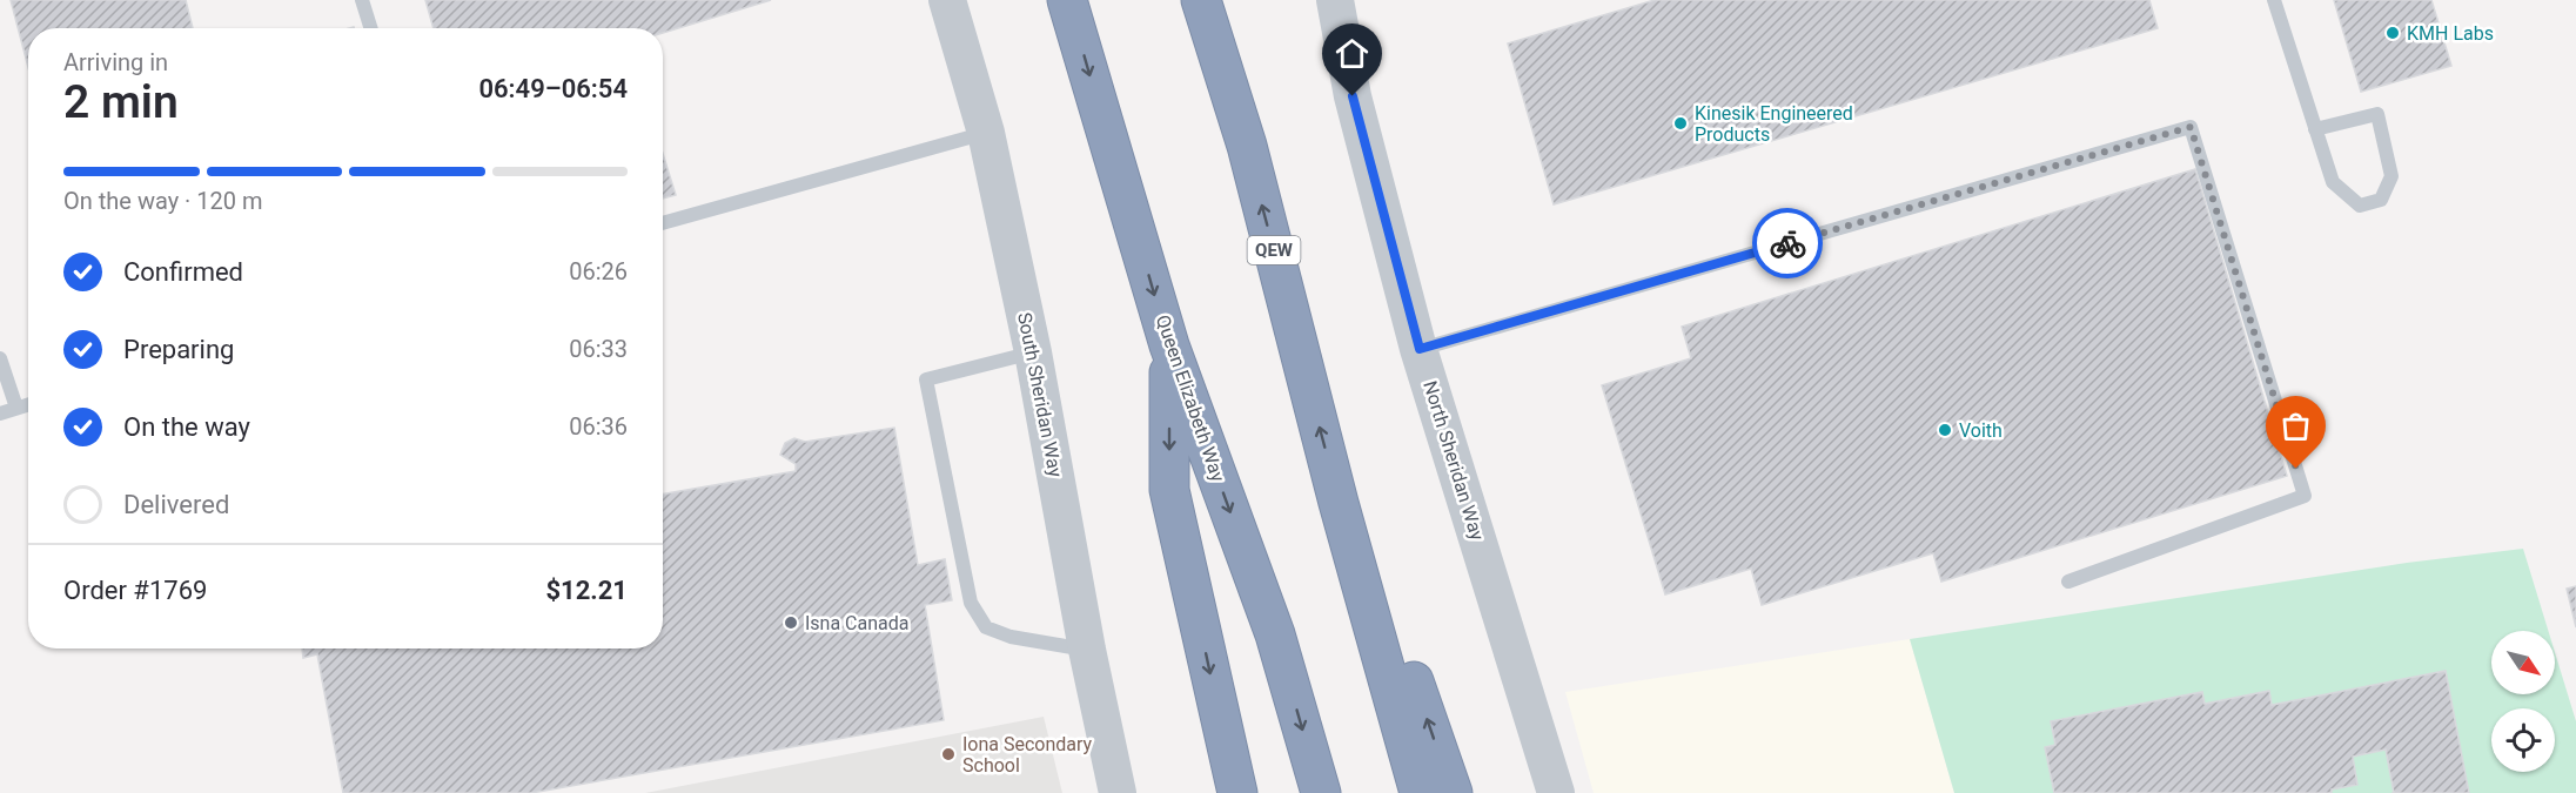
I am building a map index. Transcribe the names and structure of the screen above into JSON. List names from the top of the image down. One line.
{"streets":{"highway":["QEW","Queen Elizabeth Way"],"street":["South Sheridan Way","North Sheridan Way"]},"places":["KMH Labs","Kinesik Engineered Products","Voith","Isna Canada","Iona Secondary School"],"north":"bottom right","page":{"heading":["2 min","Arriving in","06:49–06:54"],"panel":["Order #1769","$12.21"],"bar":"On the way · 120 m","list":[["Confirmed","06:26"],["Preparing","06:33"],["On the way","06:36"],"Delivered"]}}
